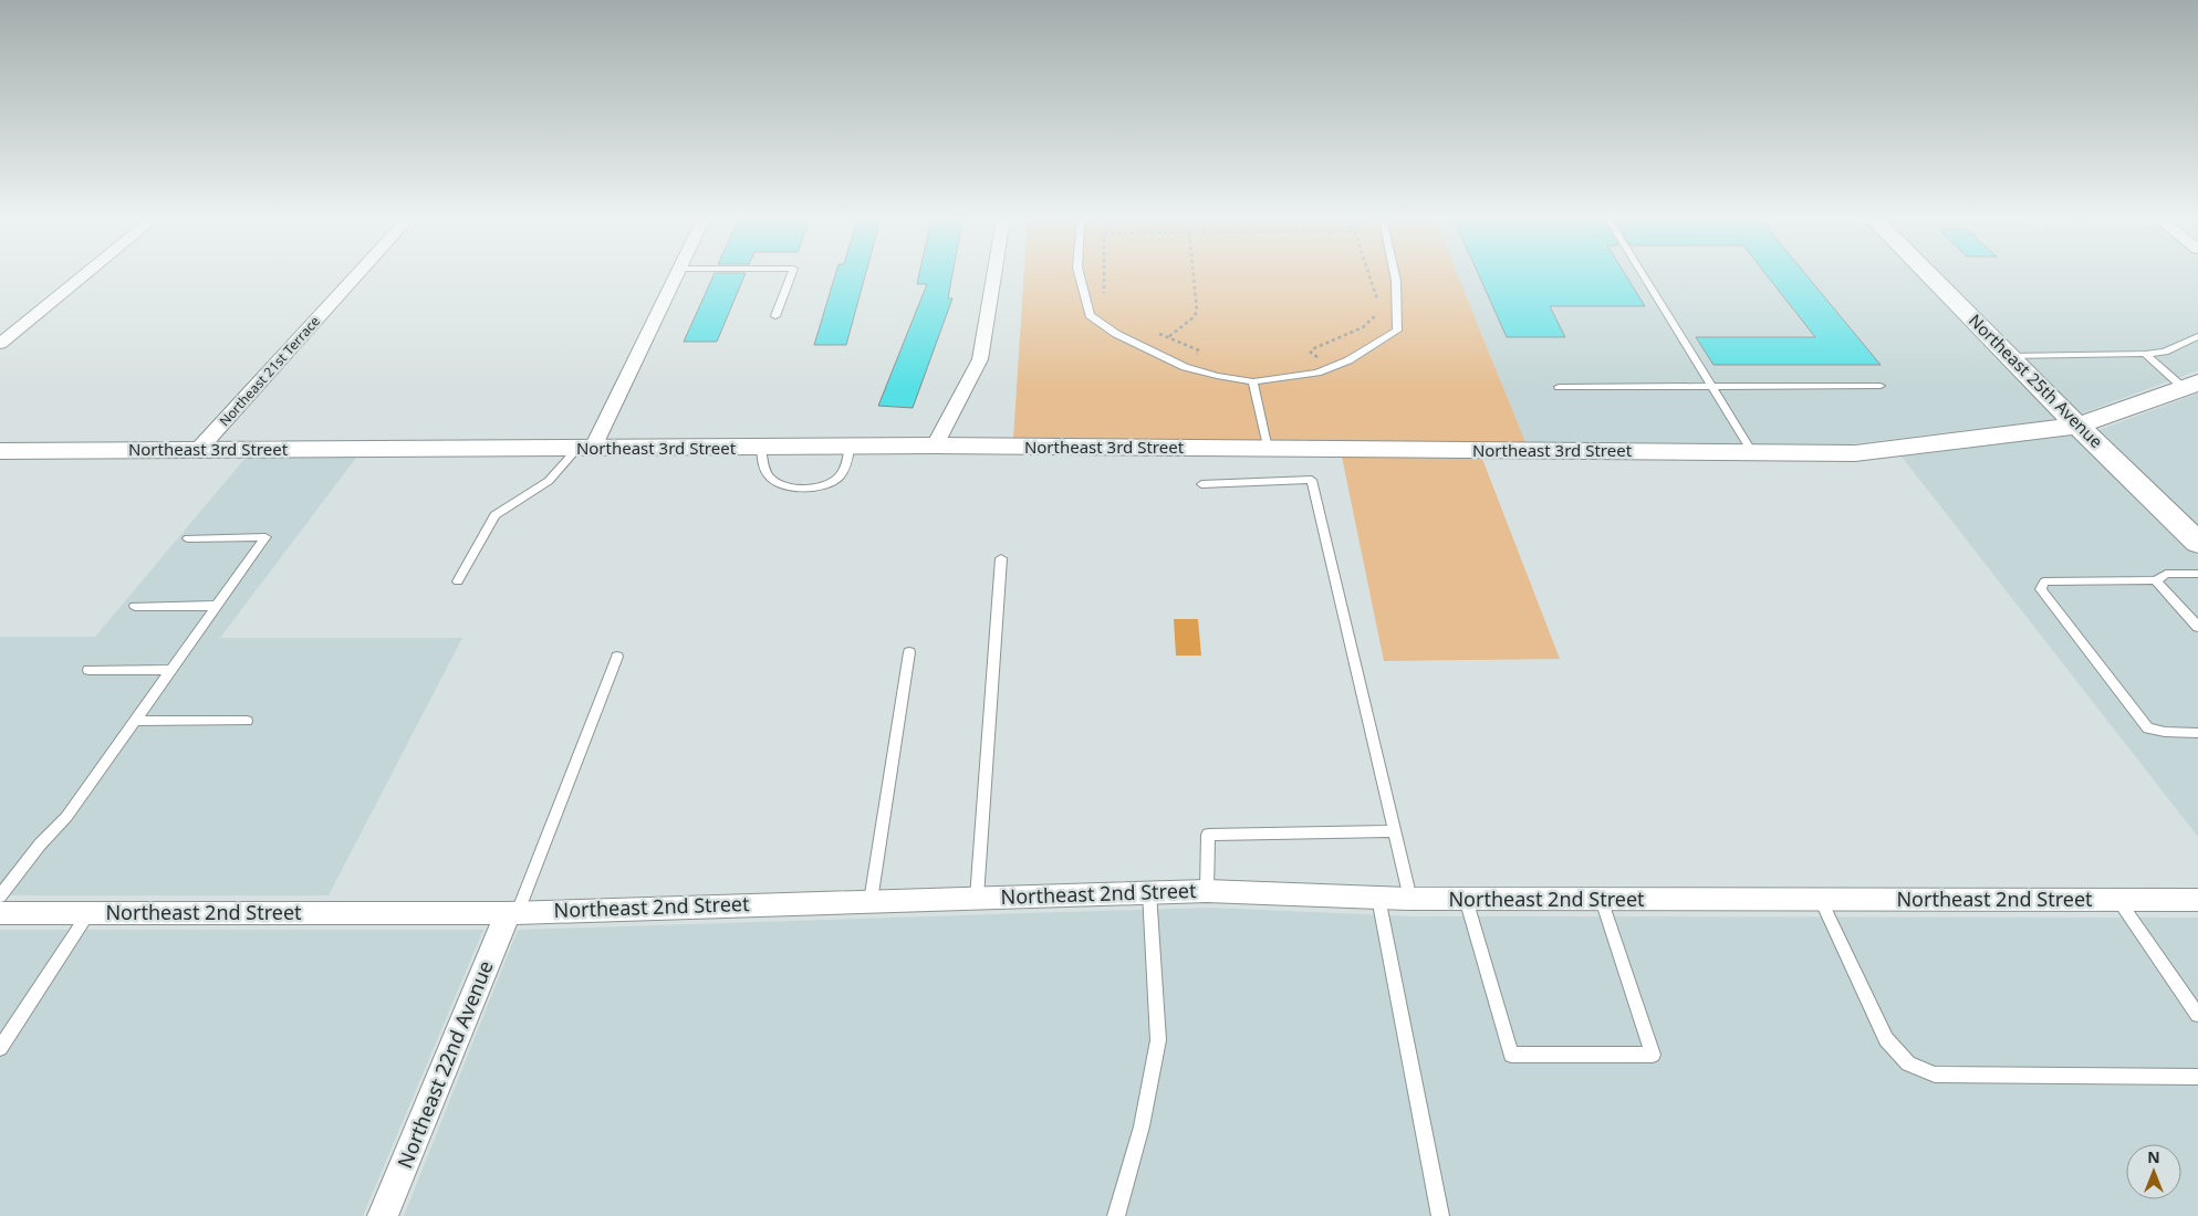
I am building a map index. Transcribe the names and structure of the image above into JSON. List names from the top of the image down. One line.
{"streets":{"street":["Northeast 21st Terrace","Northeast 25th Avenue","Northeast 3rd Street","Northeast 2nd Street","Northeast 22nd Avenue"]},"crossings":[["Northeast 21st Terrace","Northeast 3rd Street"],["Northeast 25th Avenue","Northeast 3rd Street"],["Northeast 2nd Street","Northeast 22nd Avenue"]],"north":"top"}
